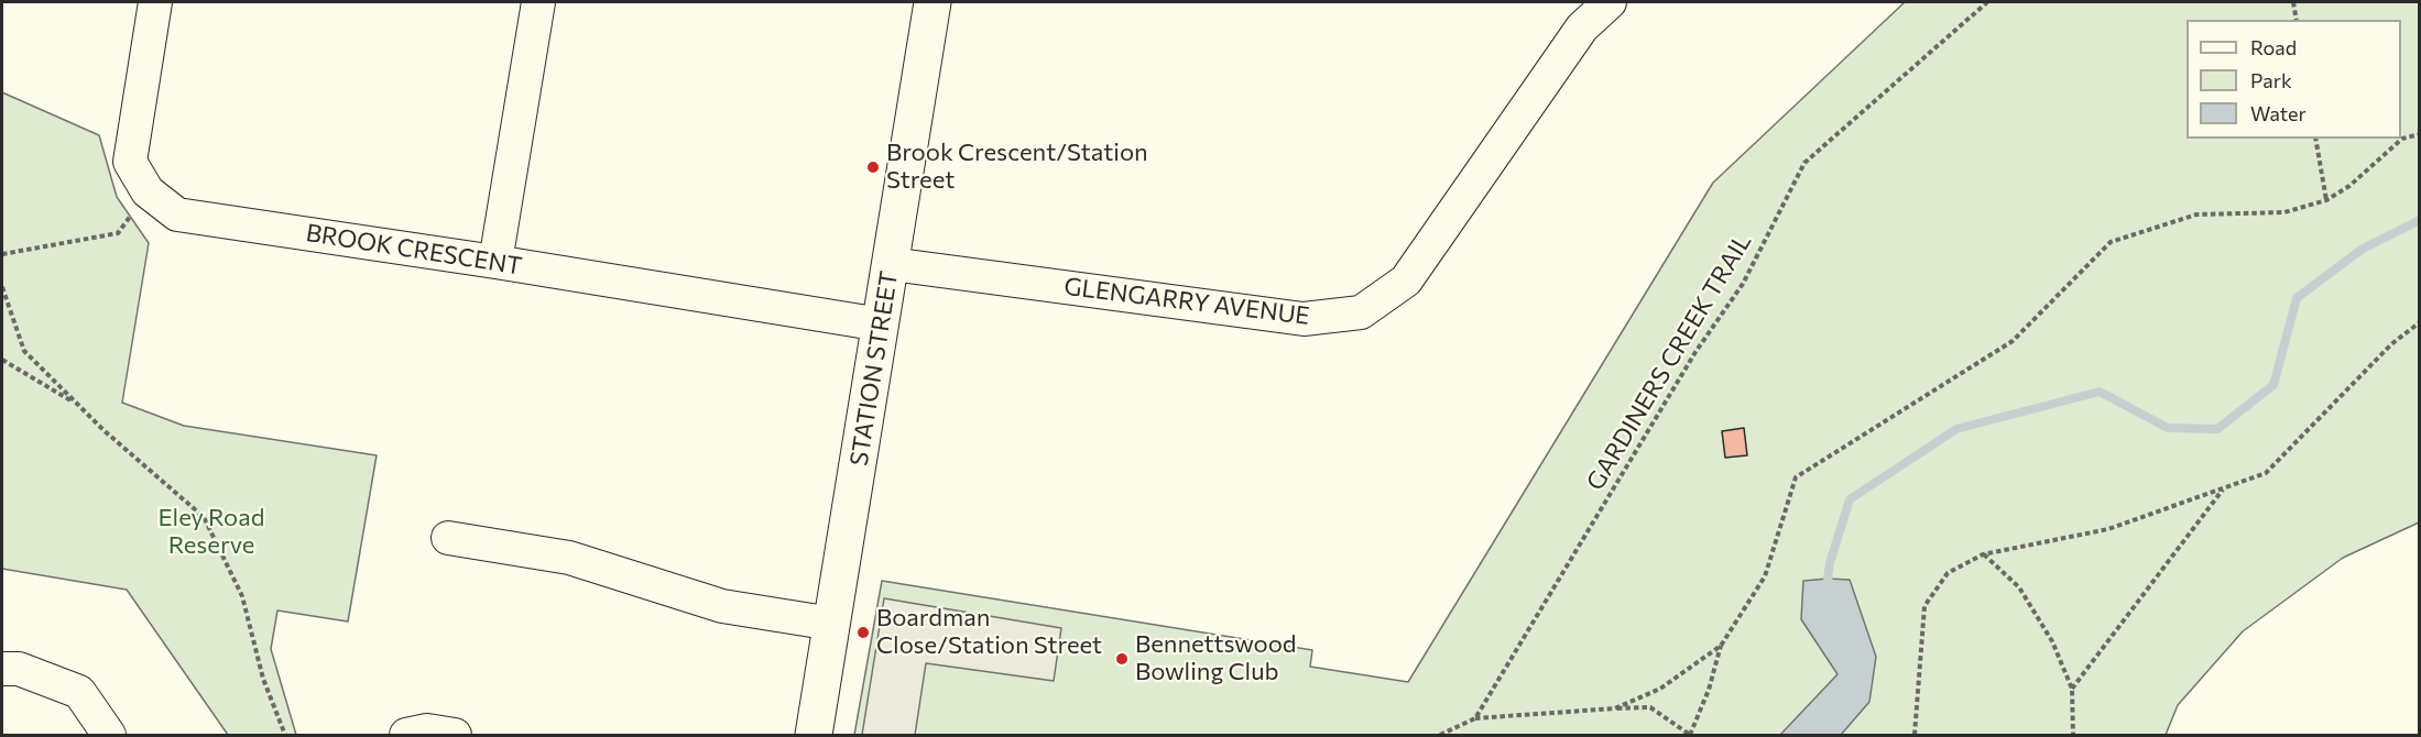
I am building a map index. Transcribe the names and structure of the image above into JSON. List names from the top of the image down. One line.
{"streets":{"main road":["STATION STREET"],"street":["BROOK CRESCENT","GLENGARRY AVENUE"],"path":["GARDINERS CREEK TRAIL"]},"crossings":[["BROOK CRESCENT","STATION STREET"],["GLENGARRY AVENUE","STATION STREET"]],"parks":["Eley Road Reserve"],"places":["Brook Crescent/Station Street","Boardman Close/Station Street","Bennettswood Bowling Club"],"legend":["Road","Park","Water"]}
